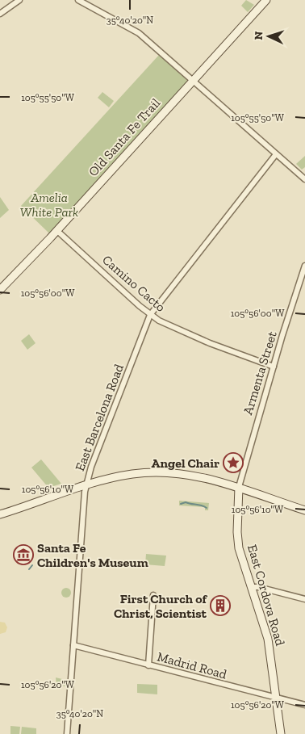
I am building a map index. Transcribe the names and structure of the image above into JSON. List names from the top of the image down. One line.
{"streets":{"street":["Old Santa Fe Trail","Camino Cacto","Armenta Street","East Barcelona Road","East Cordova Road","Madrid Road"]},"crossings":[["Old Santa Fe Trail","Camino Cacto"],["Camino Cacto","Armenta Street"],["Camino Cacto","East Barcelona Road"],["Armenta Street","East Cordova Road"],["East Barcelona Road","Madrid Road"],["East Cordova Road","Madrid Road"]],"parks":["Amelia White Park"],"places":{"place":["Angel Chair"],"museum":["Santa Fe Children's Museum"],"building":["First Church of Christ, Scientist"]},"north":"left","coordinates":["35°40'20\"N","105°55'50\"W","105°56'00\"W","105°56'10\"W","105°56'20\"W"]}
